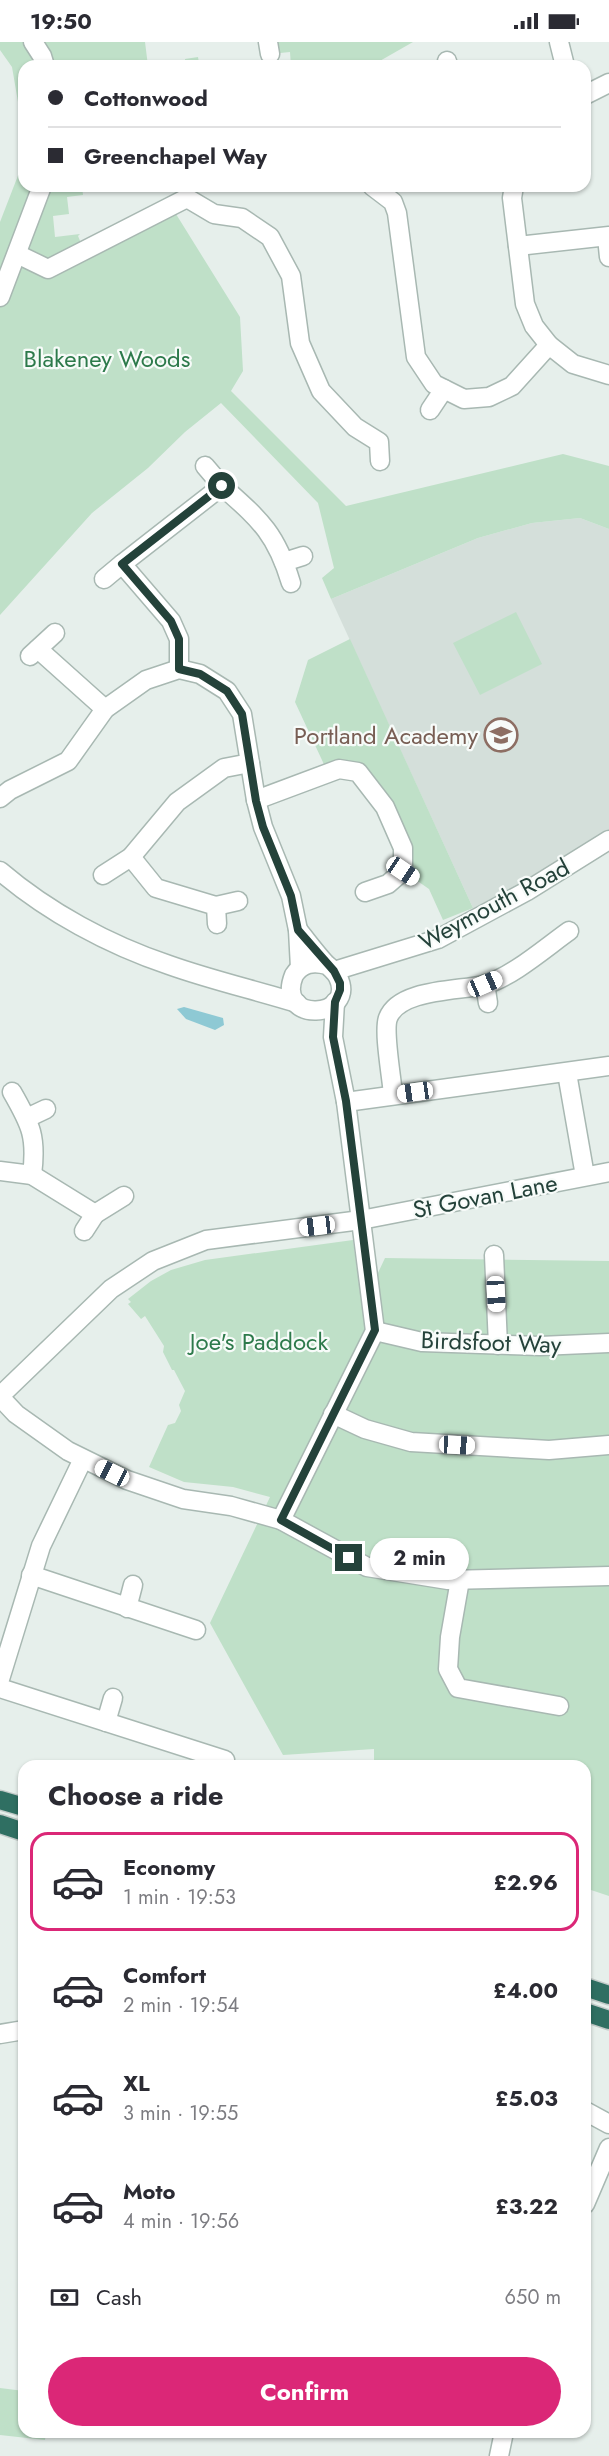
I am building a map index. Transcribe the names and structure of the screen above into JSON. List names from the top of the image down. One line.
{"streets":{"street":["Weymouth Road","St Govan Lane","Birdsfoot Way"]},"parks":["Blakeney Woods","Joe's Paddock"],"places":{"school or university":["Portland Academy"]},"page":{"status":"19:50","banner":["Cottonwood","Greenchapel Way"],"bubble":"2 min","heading":"Choose a ride","list":[{"name":"Economy","note":"1 min · 19:53","value":"£2.96"},{"name":"Comfort","note":"2 min · 19:54","value":"£4.00"},{"name":"XL","note":"3 min · 19:55","value":"£5.03"},{"name":"Moto","note":"4 min · 19:56","value":"£3.22"}],"pay":["Cash","650 m"],"buttons":"Confirm"}}
